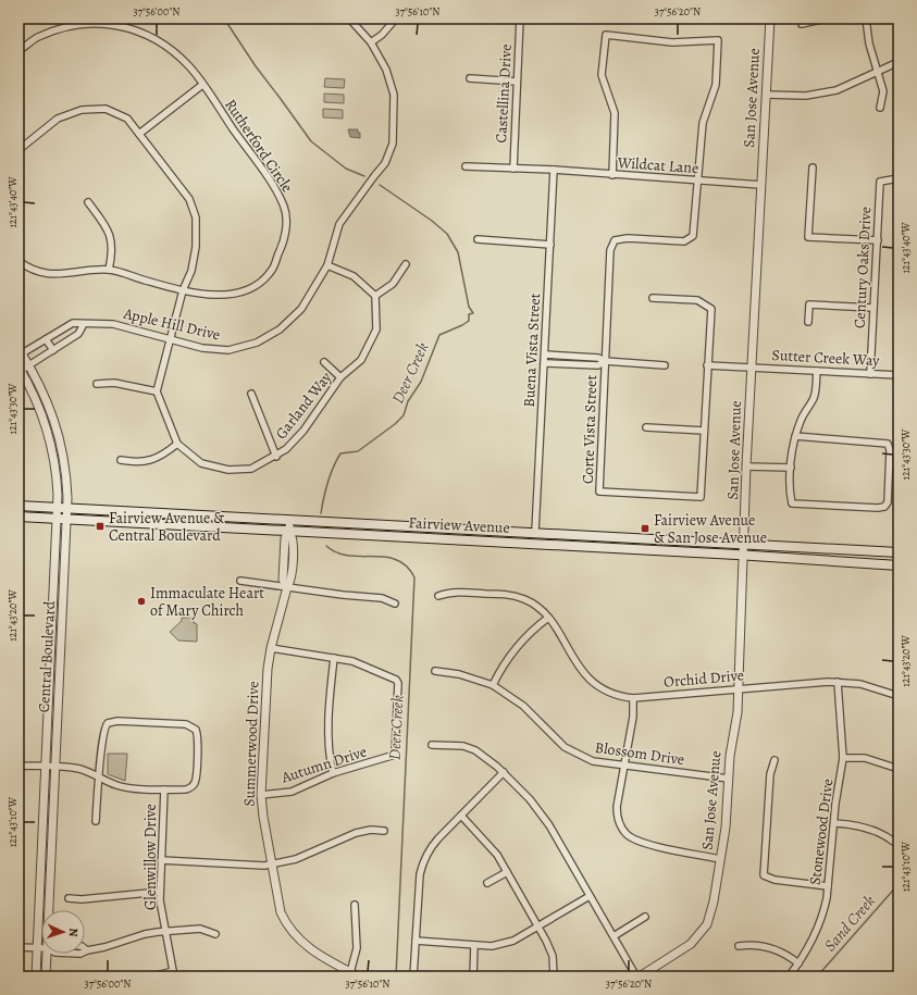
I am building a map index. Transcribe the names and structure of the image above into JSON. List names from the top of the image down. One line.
{"streets":{"main road":["Fairview Avenue"],"street":["Castellina Drive","San Jose Avenue","Rutherford Circle","Wildcat Lane","Century Oaks Drive","Apple Hill Drive","Buena Vista Street","Sutter Creek Way","Garland Way","Corte Vista Street","Central Boulevard","Orchid Drive","Summerwood Drive","Blossom Drive","Autumn Drive","Stonewood Drive","Glenwillow Drive"]},"crossings":[["Castellina Drive","Wildcat Lane"],["San Jose Avenue","Wildcat Lane"],["San Jose Avenue","Sutter Creek Way"],["San Jose Avenue","Fairview Avenue"],["San Jose Avenue","Orchid Drive"],["San Jose Avenue","Blossom Drive"],["Wildcat Lane","Buena Vista Street"],["Wildcat Lane","Corte Vista Street"],["Century Oaks Drive","Sutter Creek Way"],["Apple Hill Drive","Central Boulevard"],["Buena Vista Street","Fairview Avenue"],["Sutter Creek Way","Corte Vista Street"],["Fairview Avenue","Central Boulevard"],["Fairview Avenue","Summerwood Drive"],["Orchid Drive","Stonewood Drive"],["Summerwood Drive","Autumn Drive"]],"water":["Deer Creek","Sand Creek"],"places":{"transit":["Fairview Avenue & Central Boulevard","Fairview Avenue & San Jose Avenue"],"other":["Immaculate Heart of Mary Chirch"]},"north":"right","coordinates":["37°56'00\"N","37°56'10\"N","37°56'20\"N","121°43'40\"W","121°43'30\"W","121°43'20\"W","121°43'10\"W"]}
